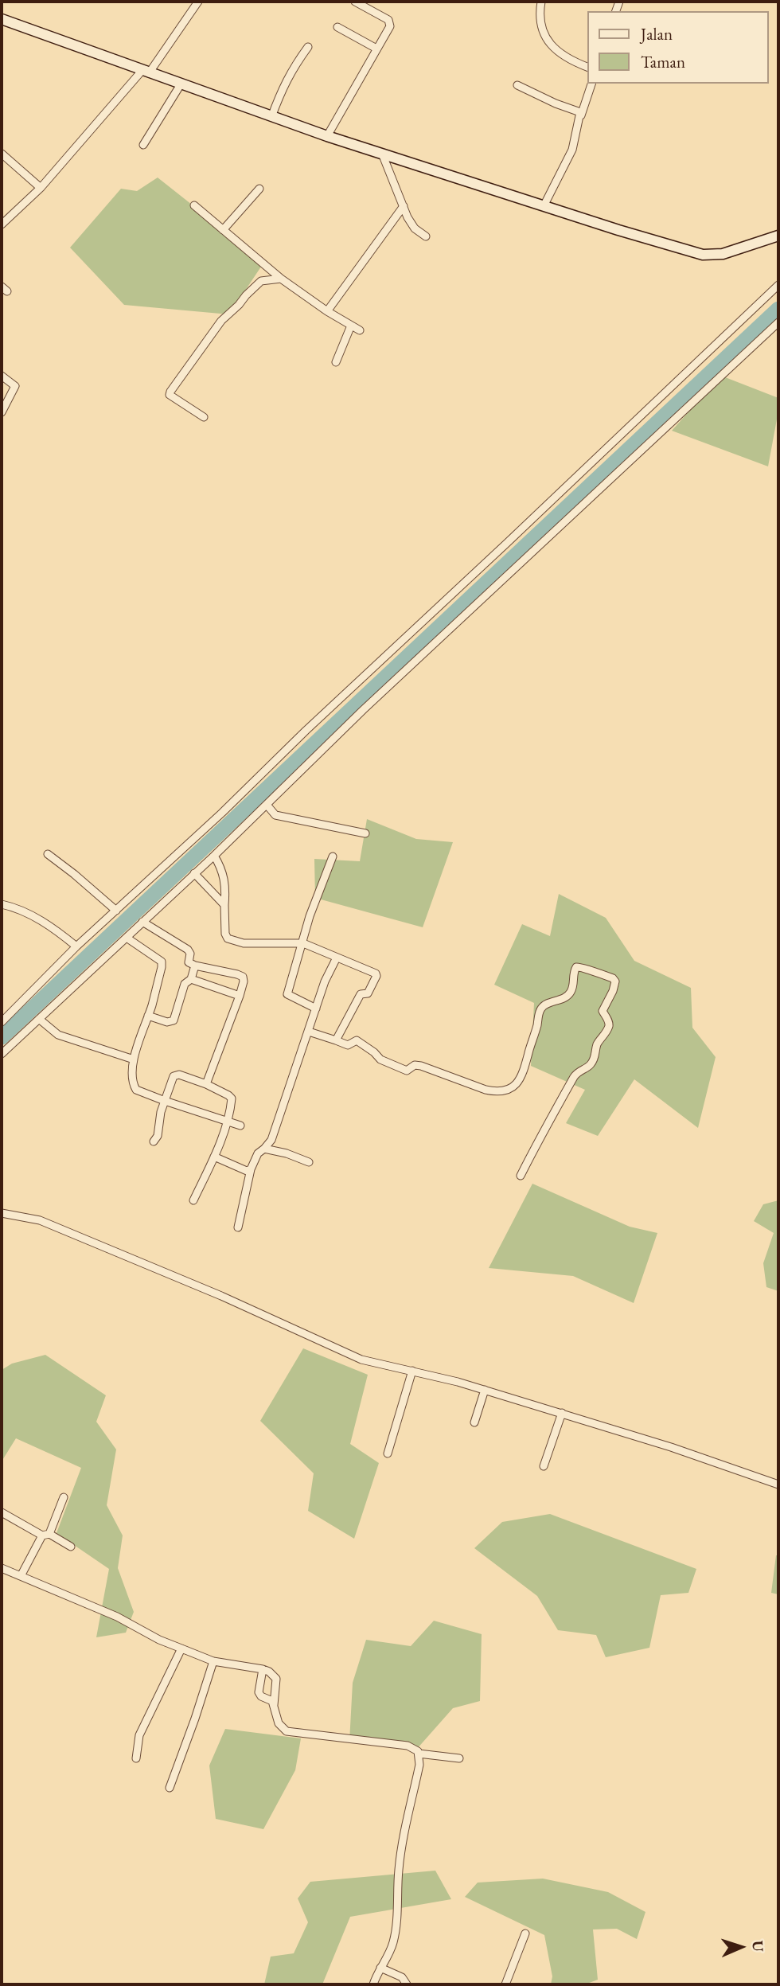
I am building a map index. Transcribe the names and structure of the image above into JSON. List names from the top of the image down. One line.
{"legend":["Jalan","Taman"],"north":"right"}
